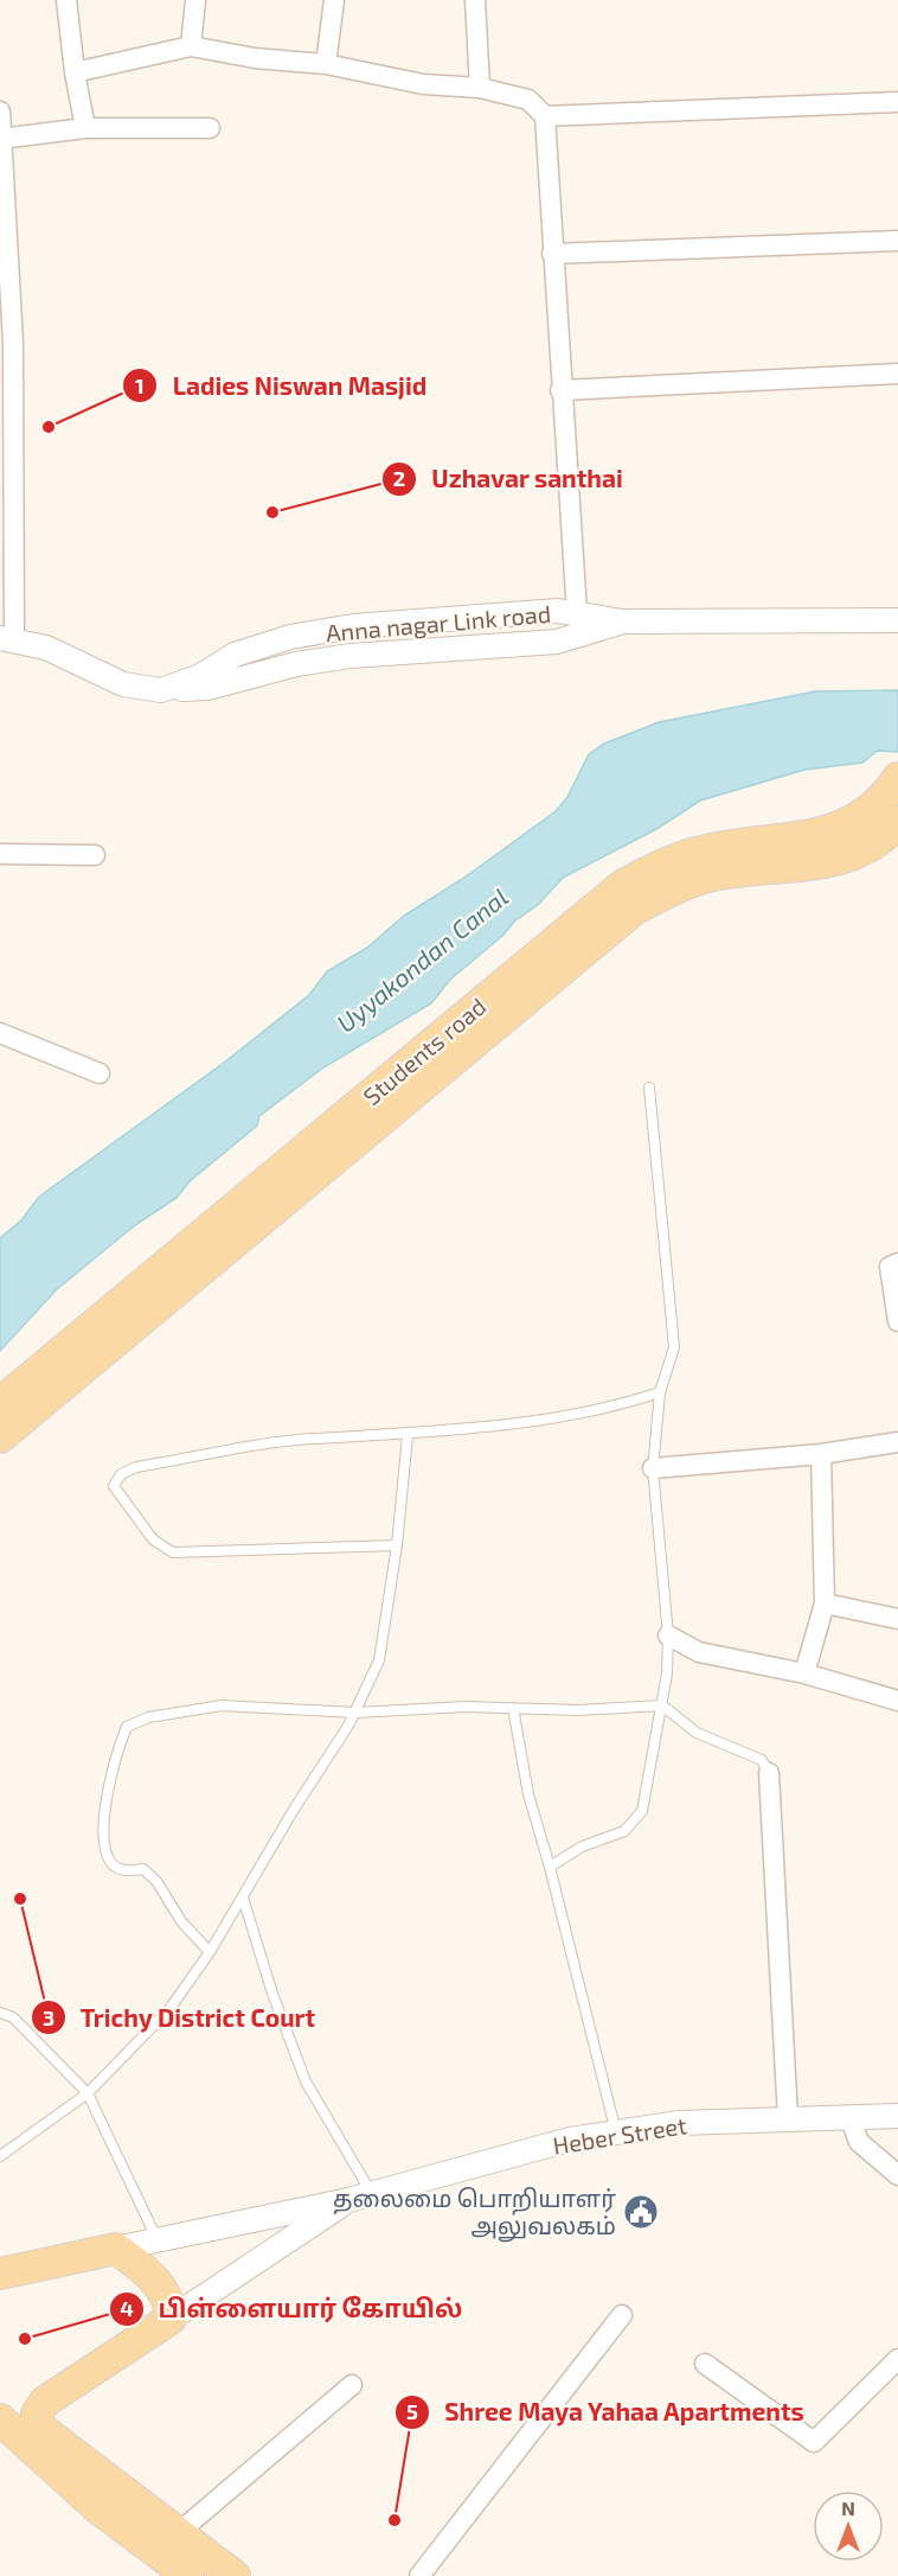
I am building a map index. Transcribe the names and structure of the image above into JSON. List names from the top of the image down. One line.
{"streets":{"main road":["Students road"],"street":["Anna nagar Link road","Heber Street"]},"water":["Uyyakondan Canal"],"places":{"other":["Ladies Niswan Masjid","Uzhavar santhai","Trichy District Court","பிள்ளையார் கோயில்","Shree Maya Yahaa Apartments"],"public building":["தலைமை பொறியாளர் அலுவலகம்"]},"north":"top"}
